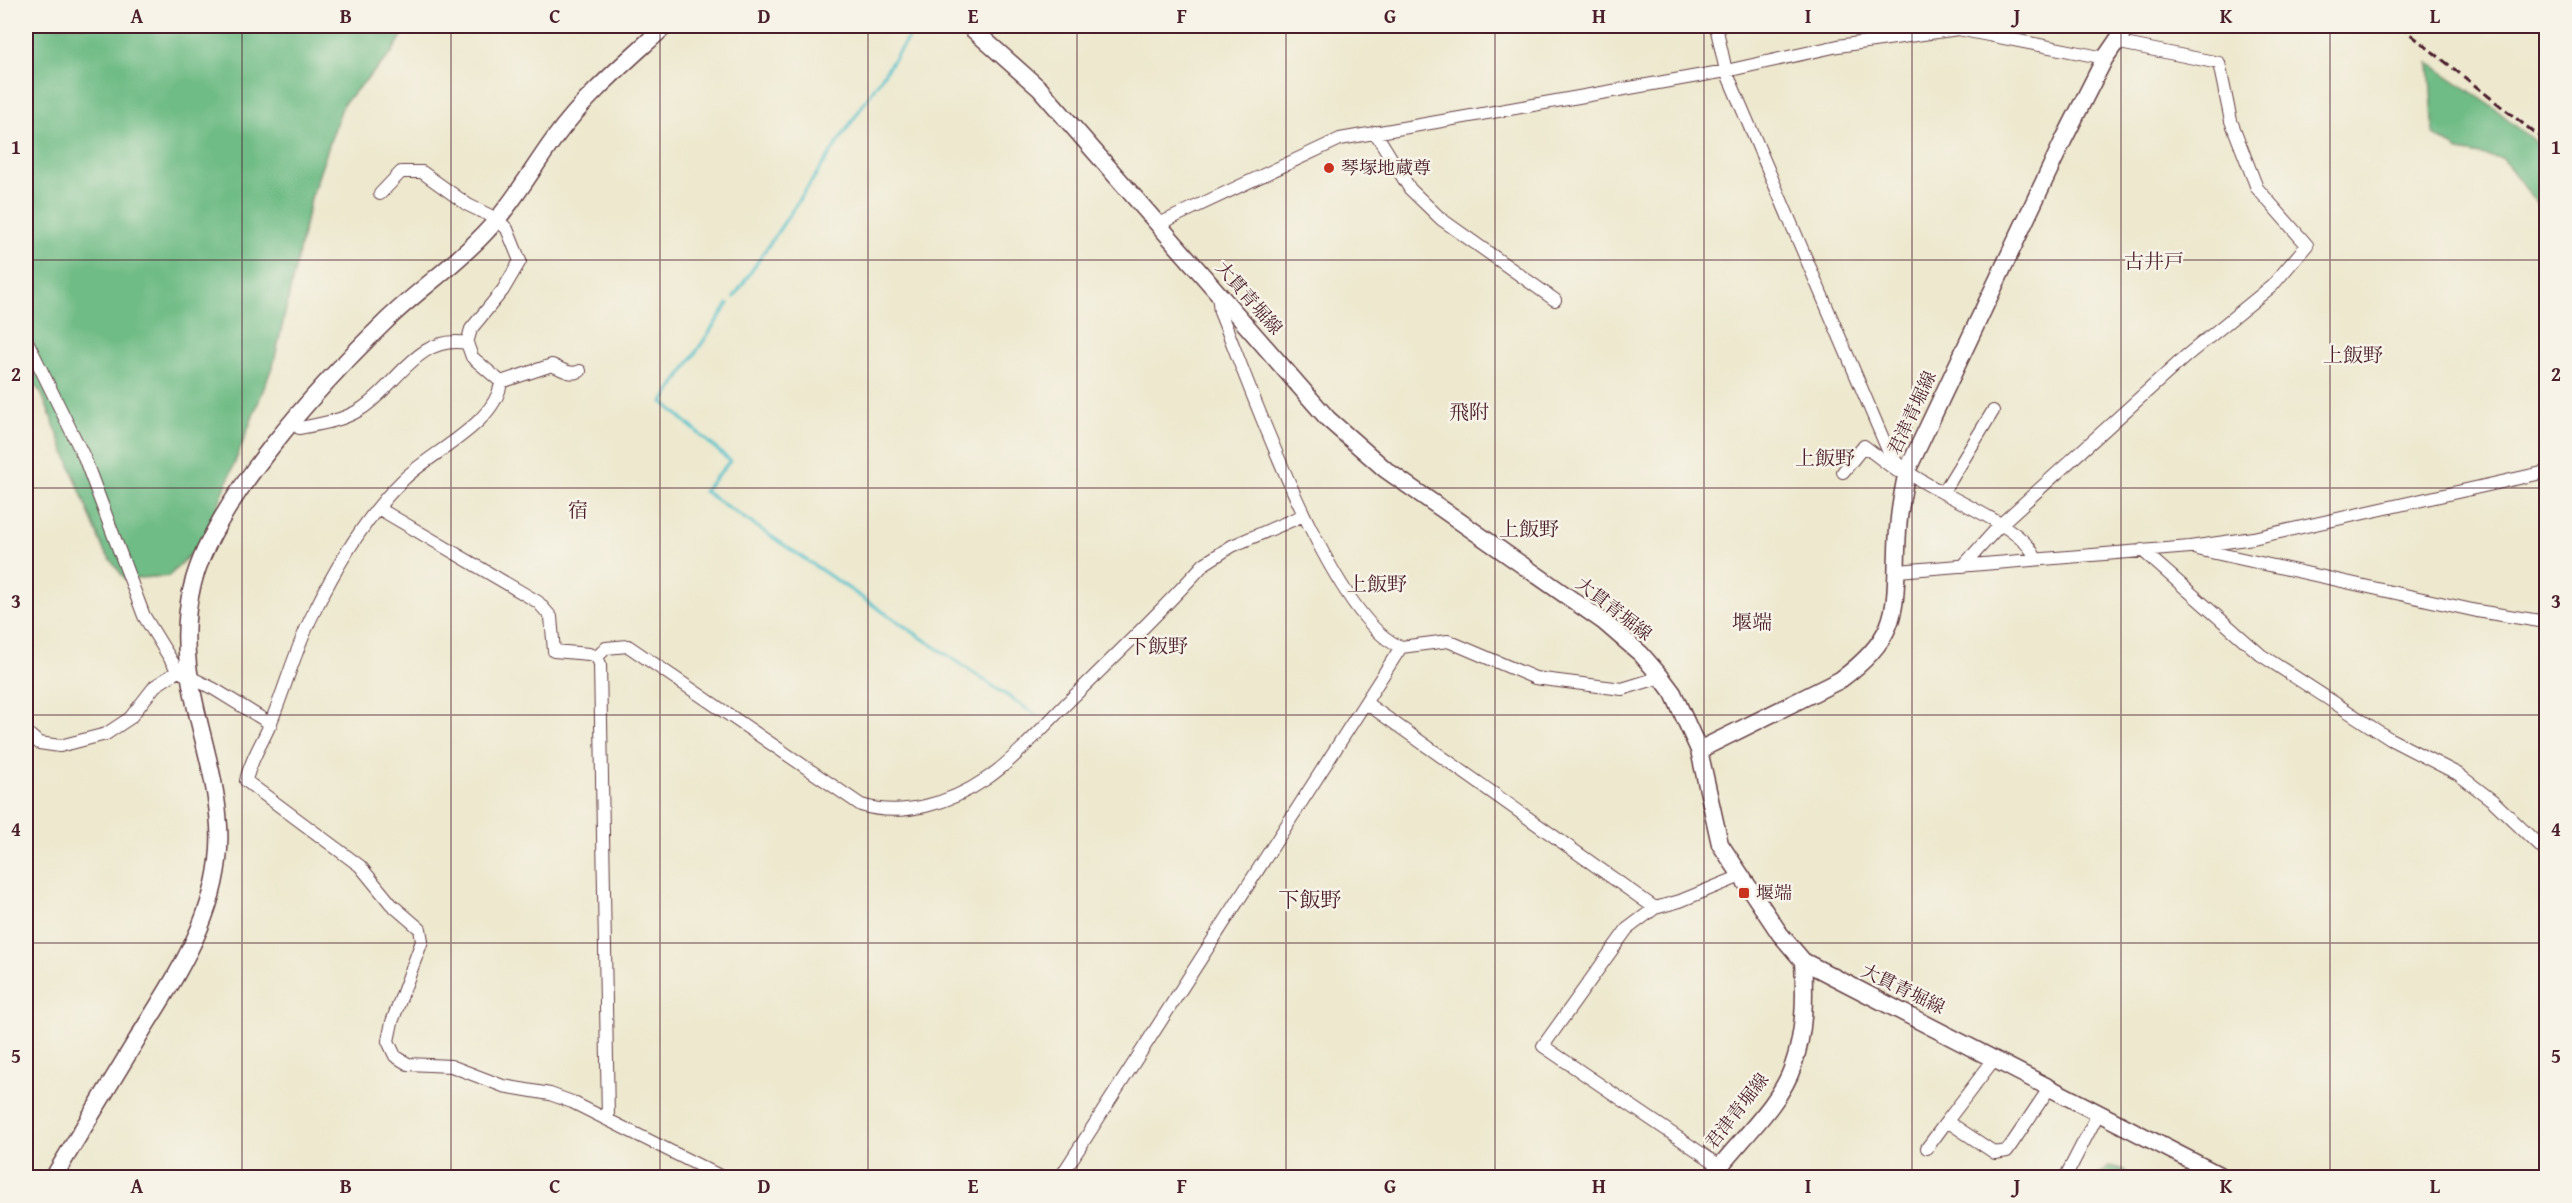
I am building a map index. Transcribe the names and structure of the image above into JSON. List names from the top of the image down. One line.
{"streets":{"main road":["大貫青堀線","君津青堀線"]},"crossings":[["大貫青堀線","君津青堀線"]],"districts":["古井戸","上飯野","飛附","上飯野","宿","上飯野","上飯野","堰端","下飯野","下飯野"],"places":{"other":["琴塚地蔵尊"],"transit":["堰端"]},"grid":{"columns":["A","B","C","D","E","F","G","H","I","J","K","L"],"rows":["1","2","3","4","5"]}}
